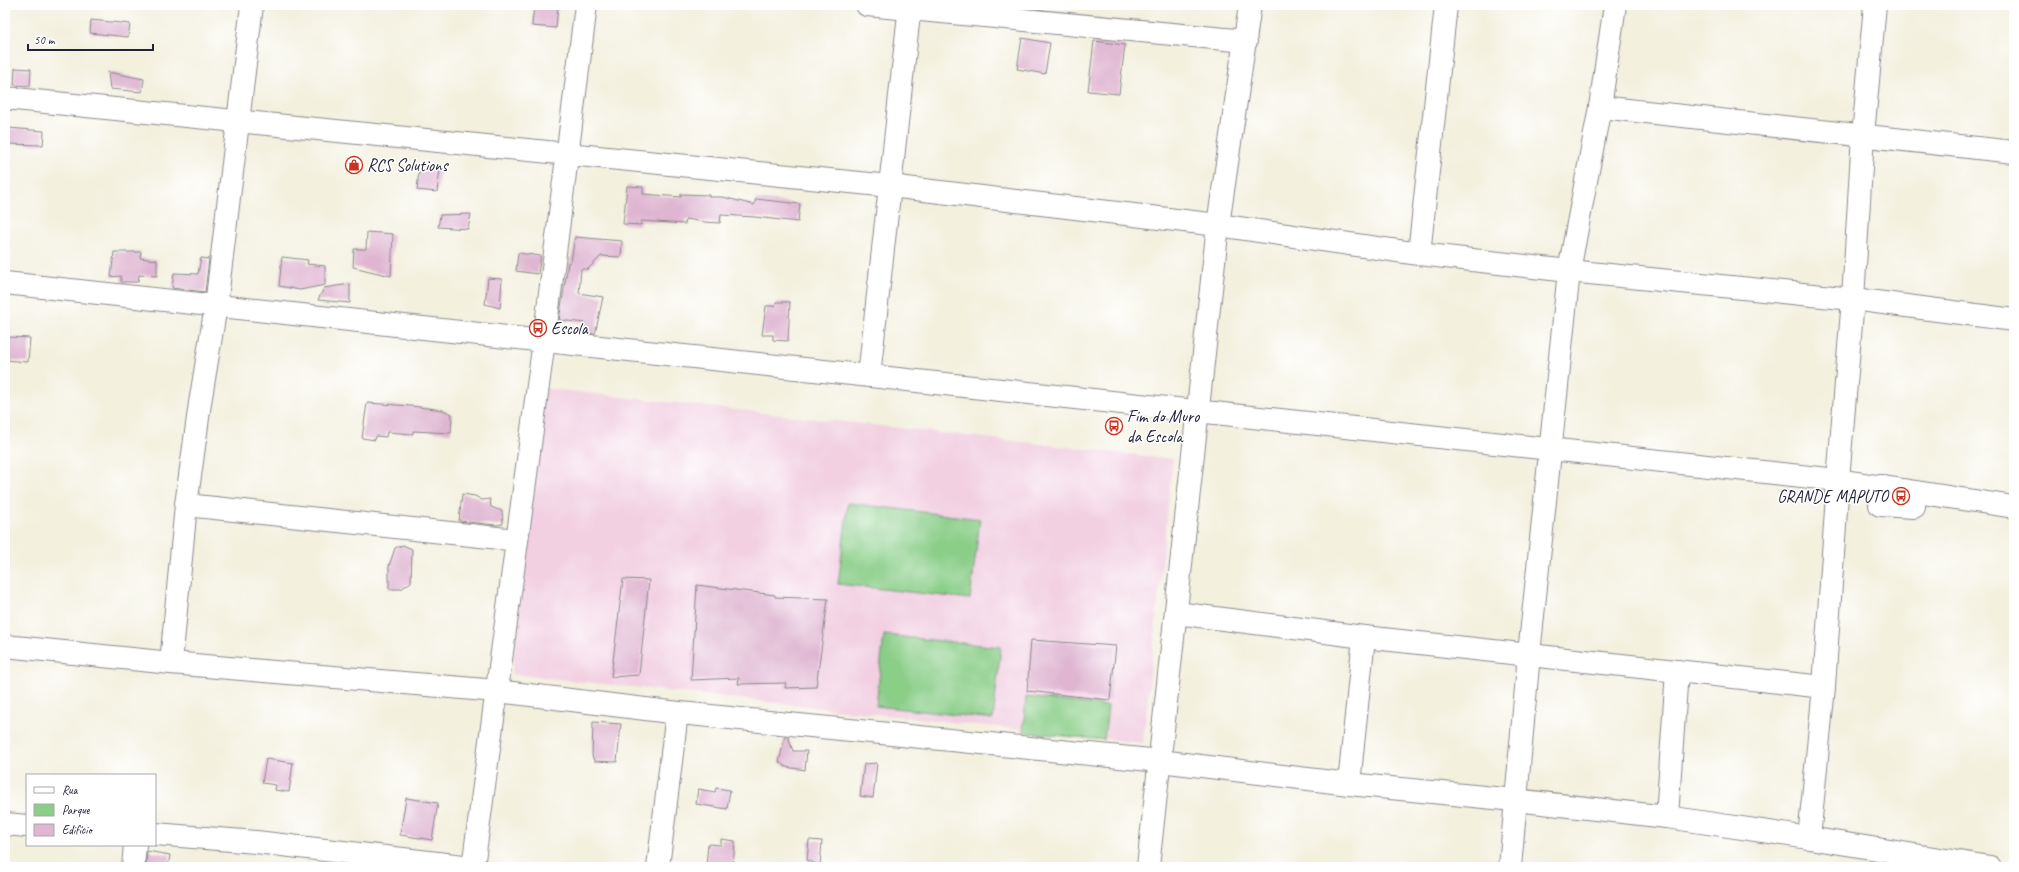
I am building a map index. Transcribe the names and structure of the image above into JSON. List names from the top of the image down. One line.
{"places":{"shop":["RCS Solutions"],"bus stop":["Escola","Fim do Muro da Escola","GRANDE MAPUTO"]},"legend":["Rua","Parque","Edifício"],"scale_bar":"50 m"}
